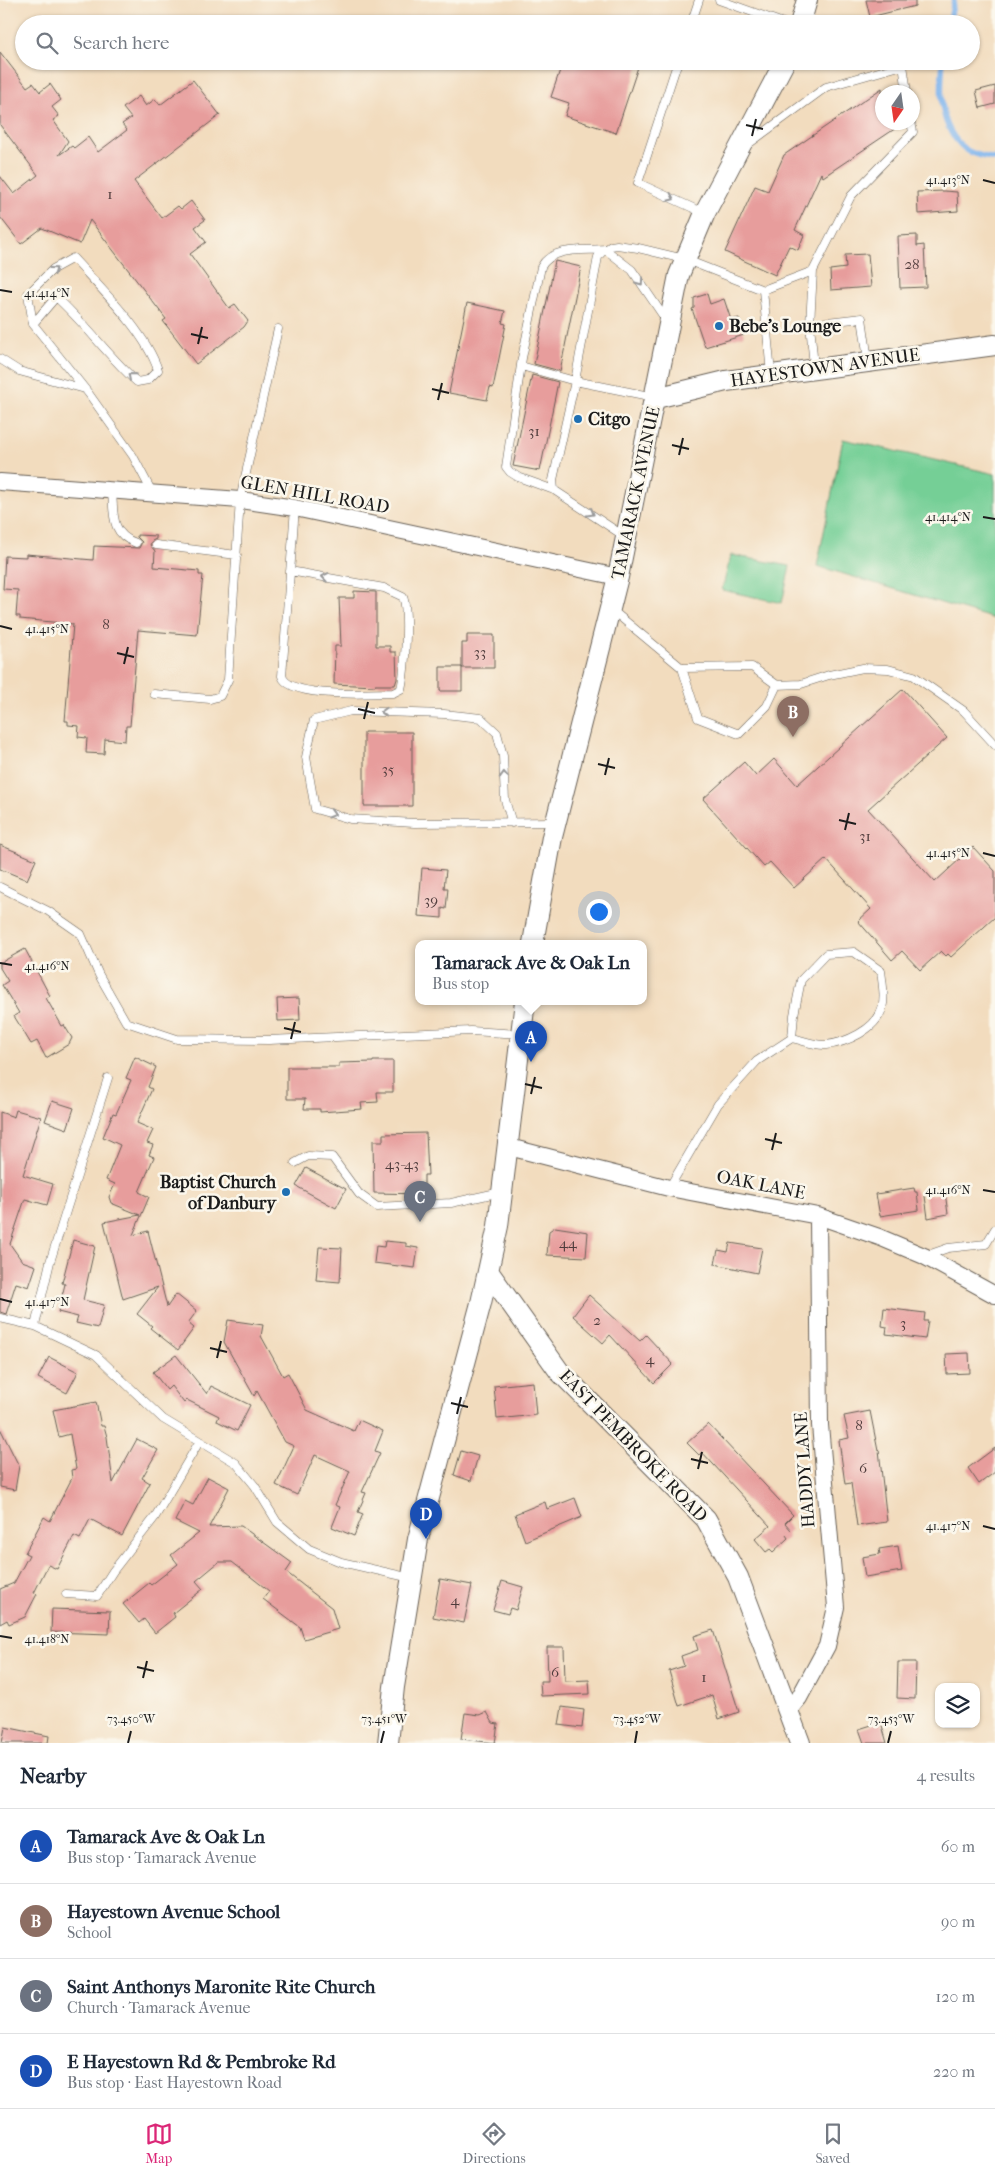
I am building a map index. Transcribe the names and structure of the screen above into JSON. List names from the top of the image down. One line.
{"streets":{"street":["HAYESTOWN AVENUE","TAMARACK AVENUE","GLEN HILL ROAD","OAK LANE","EAST PEMBROKE ROAD","HADDY LANE"]},"crossings":[["HAYESTOWN AVENUE","TAMARACK AVENUE"],["TAMARACK AVENUE","GLEN HILL ROAD"],["OAK LANE","HADDY LANE"],["EAST PEMBROKE ROAD","HADDY LANE"]],"places":["Bebe's Lounge","Citgo","Baptist Church of Danbury"],"house_numbers":["1","28","31","8","33","35","31","39","43-43","44","2","3","4","8","6","4","6","1"],"north":"bottom","page":{"search":"Search here","pins":["B","A","C","D"],"popup":["Tamarack Ave & Oak Ln","Bus stop"],"heading":["Nearby","4 results"],"list":[{"mark":"A","name":"Tamarack Ave & Oak Ln","note":"Bus stop · Tamarack Avenue","value":"60 m"},{"mark":"B","name":"Hayestown Avenue School","note":"School","value":"90 m"},{"mark":"C","name":"Saint Anthonys Maronite Rite Church","note":"Church · Tamarack Avenue","value":"120 m"},{"mark":"D","name":"E Hayestown Rd & Pembroke Rd","note":"Bus stop · East Hayestown Road","value":"220 m"}],"nav":["Map","Directions","Saved"]},"coordinates":["41.413°N","41.414°N","41.415°N","41.416°N","41.417°N","41.418°N","73.450°W","73.451°W","73.452°W","73.453°W"]}
